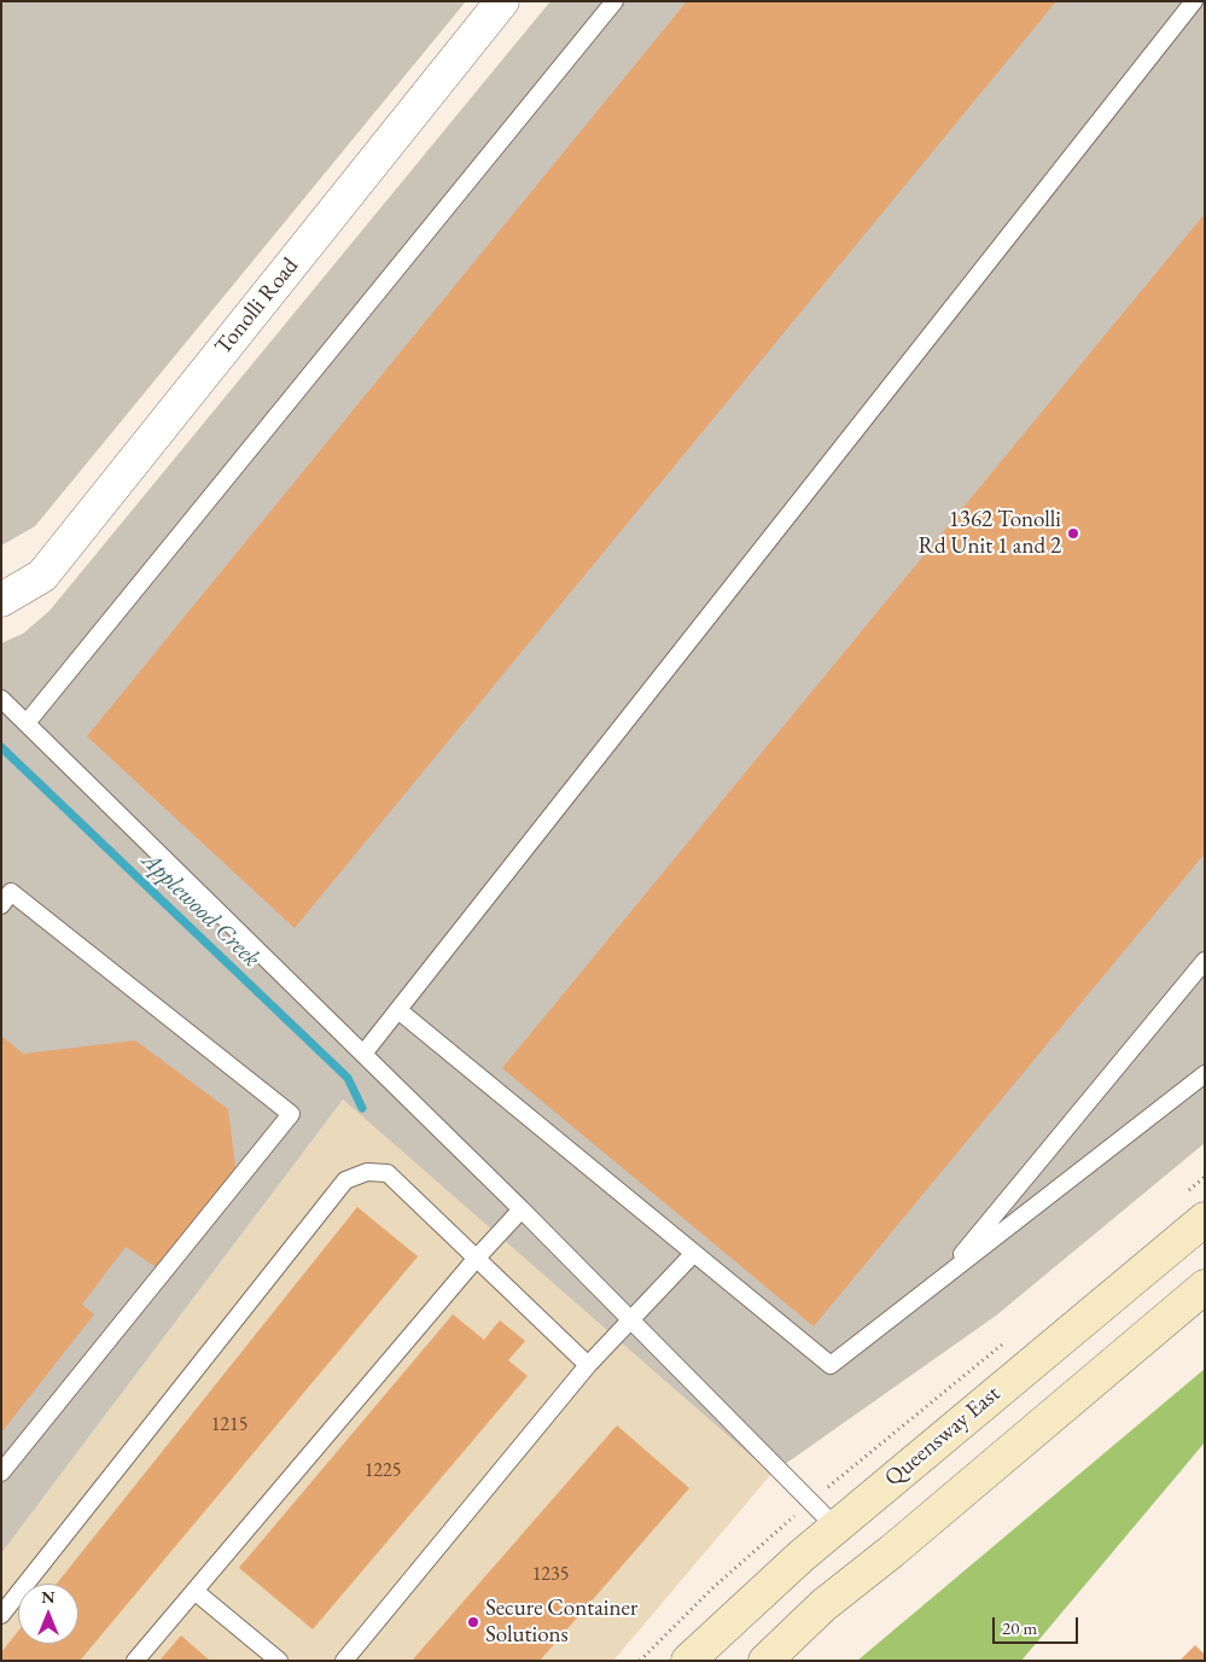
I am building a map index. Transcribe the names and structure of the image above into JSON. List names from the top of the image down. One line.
{"streets":{"main road":["Queensway East"],"street":["Tonolli Road"]},"water":["Applewood Creek"],"places":["1362 Tonolli Rd Unit 1 and 2","Secure Container Solutions"],"house_numbers":["1215","1225","1235"],"scale_bar":"20 m","north":"top"}
